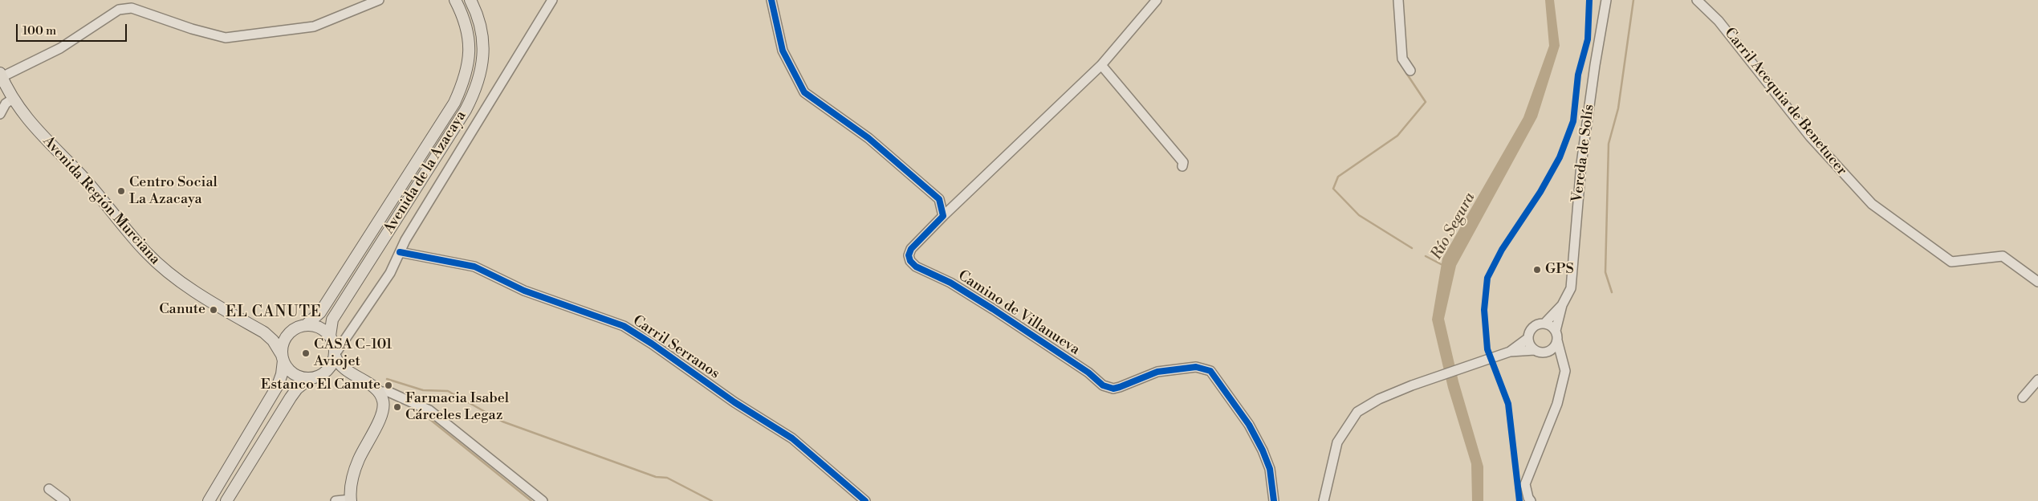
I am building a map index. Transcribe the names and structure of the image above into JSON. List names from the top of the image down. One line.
{"streets":{"main road":["Avenida de la Azacaya","Avenida Región Murciana"],"street":["Carril Acequia de Benetucer","Vereda de Solís","Camino de Villanueva","Carril Serranos"]},"crossings":[["Avenida de la Azacaya","Avenida Región Murciana"]],"districts":["EL CANUTE"],"water":["Río Segura"],"places":["Centro Social La Azacaya","GPS","Canute","CASA C-101 Aviojet","Estanco El Canute","Farmacia Isabel Cárceles Legaz"],"scale_bar":"100 m"}
